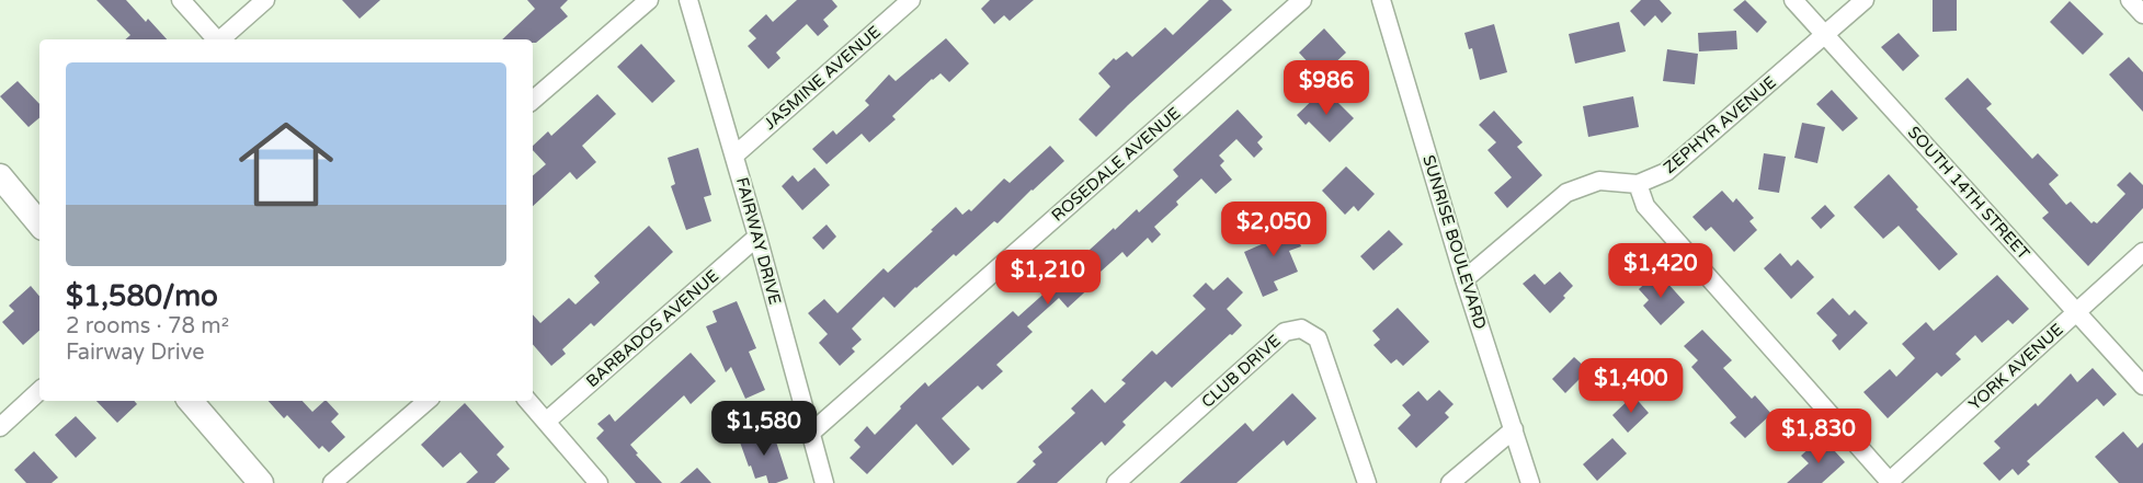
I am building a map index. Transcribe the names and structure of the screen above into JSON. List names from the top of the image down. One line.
{"streets":{"street":["JASMINE AVENUE","ZEPHYR AVENUE","ROSEDALE AVENUE","SOUTH 14TH STREET","FAIRWAY DRIVE","SUNRISE BOULEVARD","BARBADOS AVENUE","YORK AVENUE","CLUB DRIVE"]},"crossings":[["JASMINE AVENUE","FAIRWAY DRIVE"],["ZEPHYR AVENUE","SOUTH 14TH STREET"],["ZEPHYR AVENUE","SUNRISE BOULEVARD"],["ROSEDALE AVENUE","FAIRWAY DRIVE"],["SOUTH 14TH STREET","YORK AVENUE"],["FAIRWAY DRIVE","BARBADOS AVENUE"]],"page":{"list":[{"name":"$1,580/mo","note":"2 rooms · 78 m² · Fairway Drive"}],"price":["$986","$2,050","$1,420","$1,210","$1,400","$1,580","$1,830"]}}
